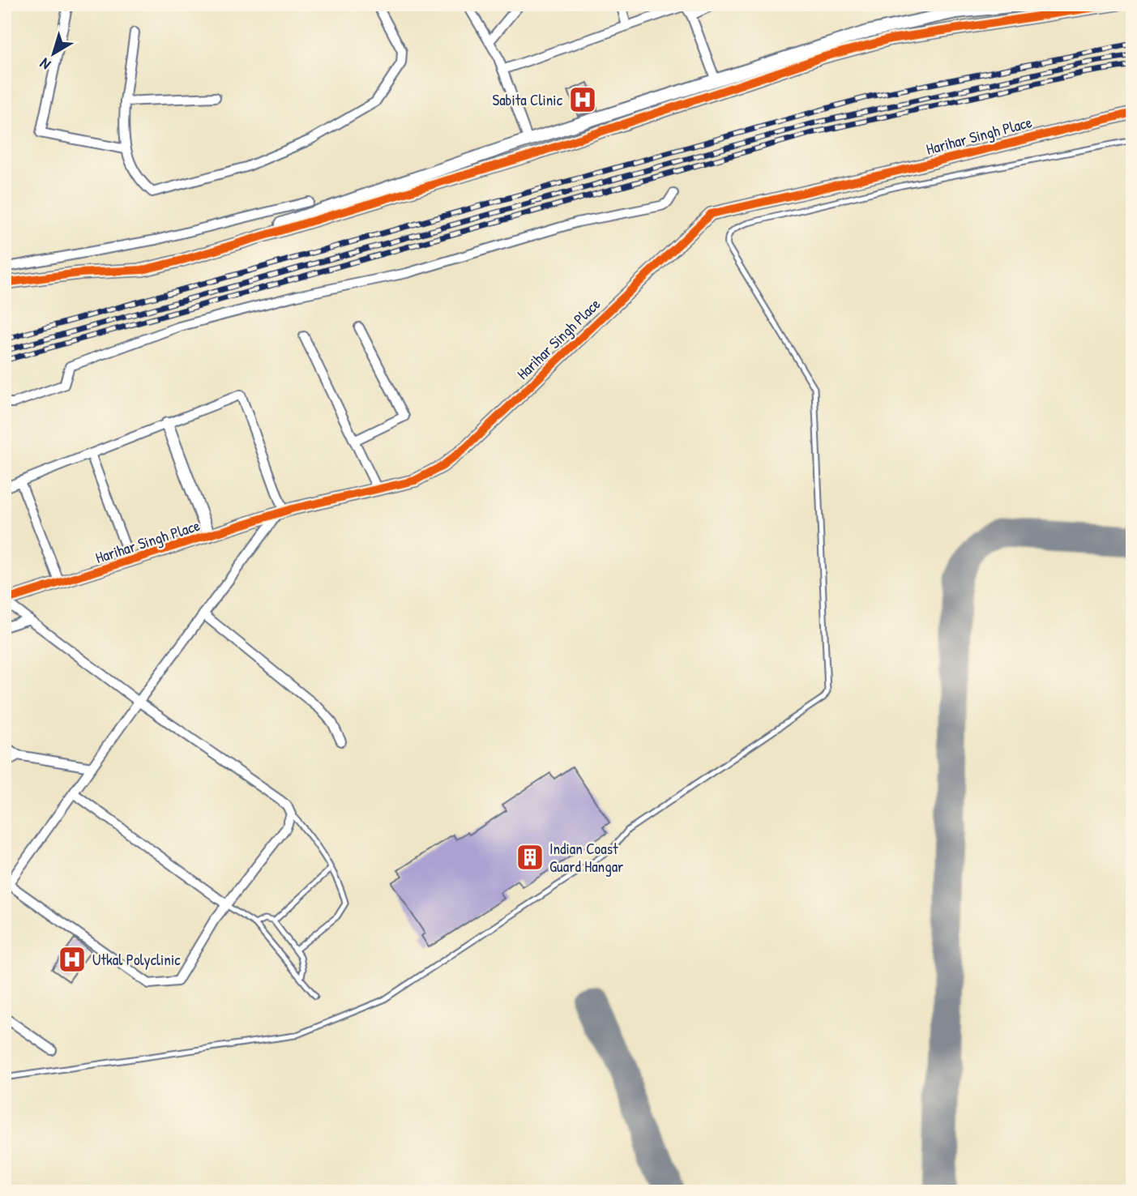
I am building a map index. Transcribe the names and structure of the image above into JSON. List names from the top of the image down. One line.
{"streets":{"street":["Harihar Singh Place"]},"places":{"hospital":["Sabita Clinic","Utkal Polyclinic"],"building":["Indian Coast Guard Hangar"]},"north":"bottom left"}
